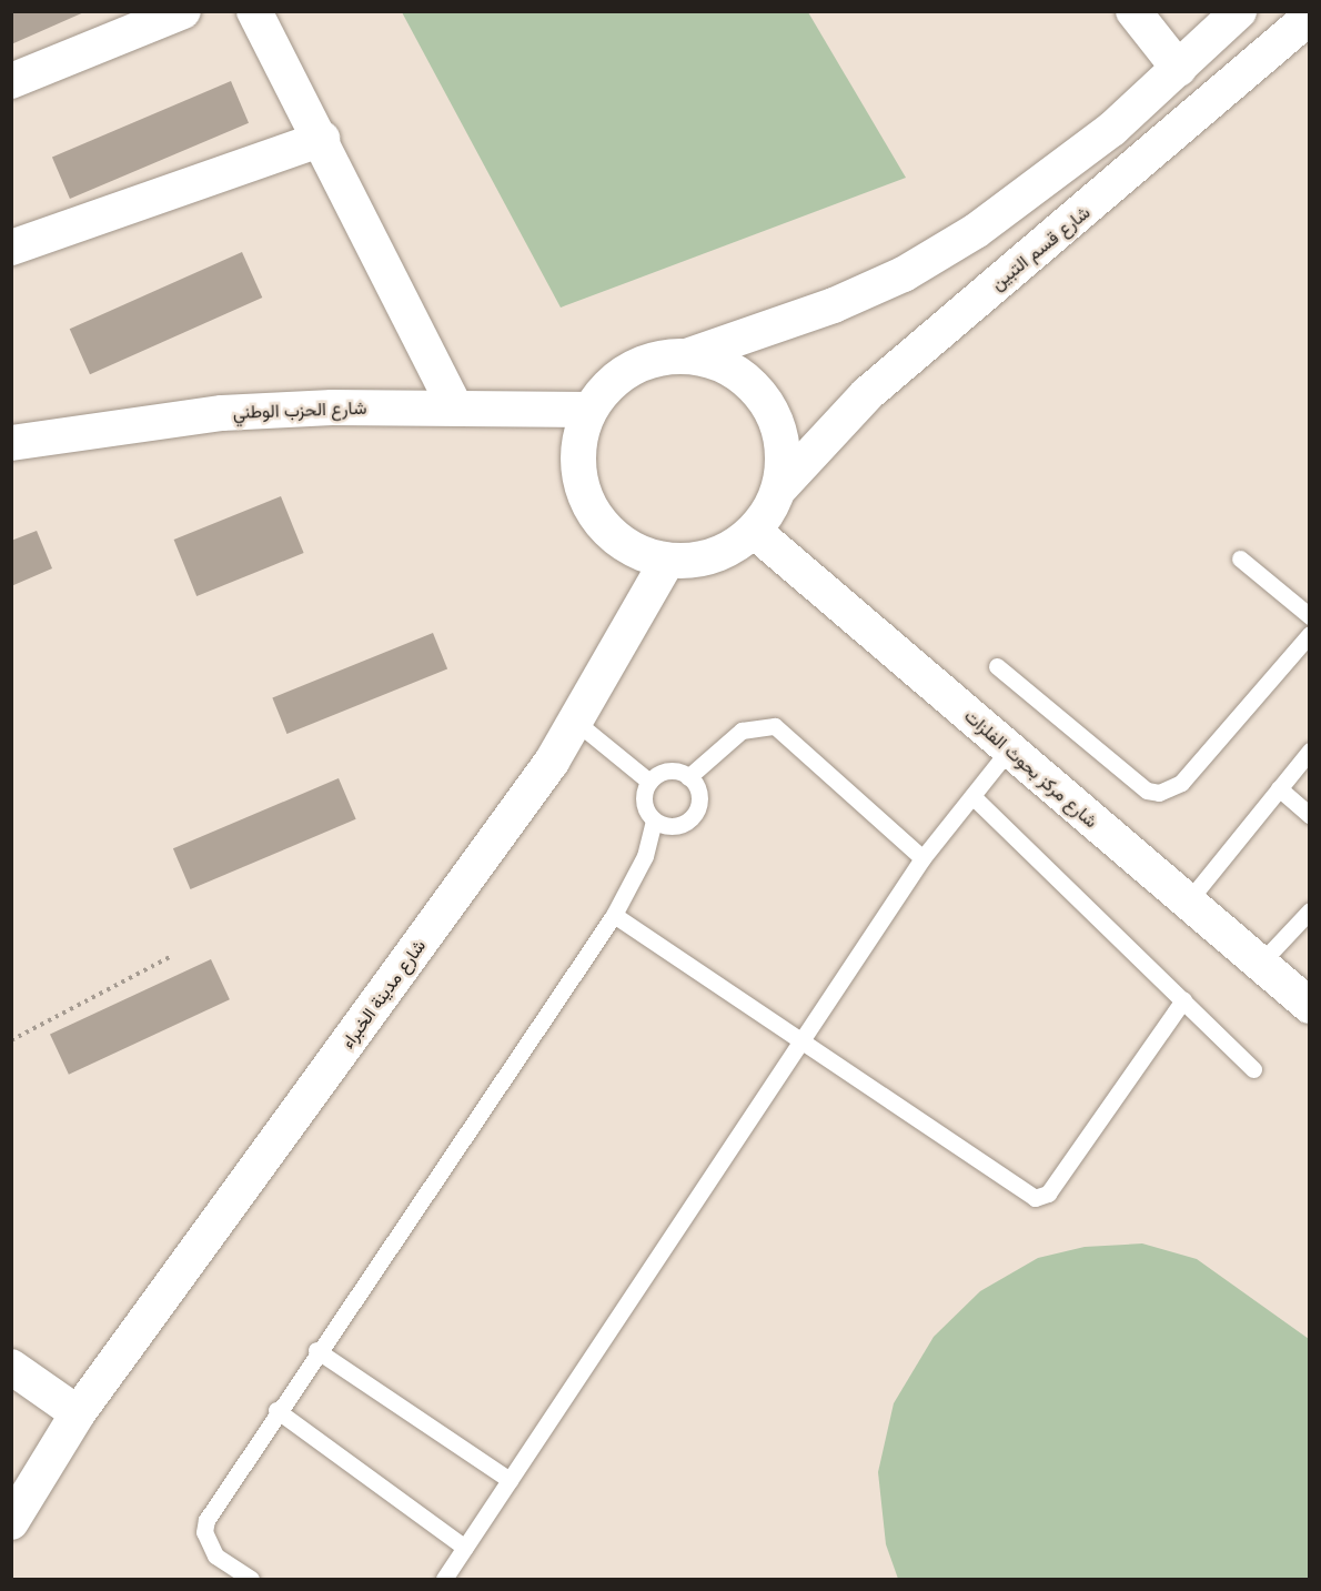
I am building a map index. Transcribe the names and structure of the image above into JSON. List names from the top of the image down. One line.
{"streets":{"street":["شارع قسم التبين","شارع الحزب الوطني","شارع مركز بحوث الفلزات","شارع مدينة الخبراء"]},"crossings":[["شارع قسم التبين","شارع الحزب الوطني"],["شارع قسم التبين","شارع مركز بحوث الفلزات"],["شارع قسم التبين","شارع مدينة الخبراء"],["شارع الحزب الوطني","شارع مركز بحوث الفلزات"],["شارع الحزب الوطني","شارع مدينة الخبراء"],["شارع مركز بحوث الفلزات","شارع مدينة الخبراء"]]}
